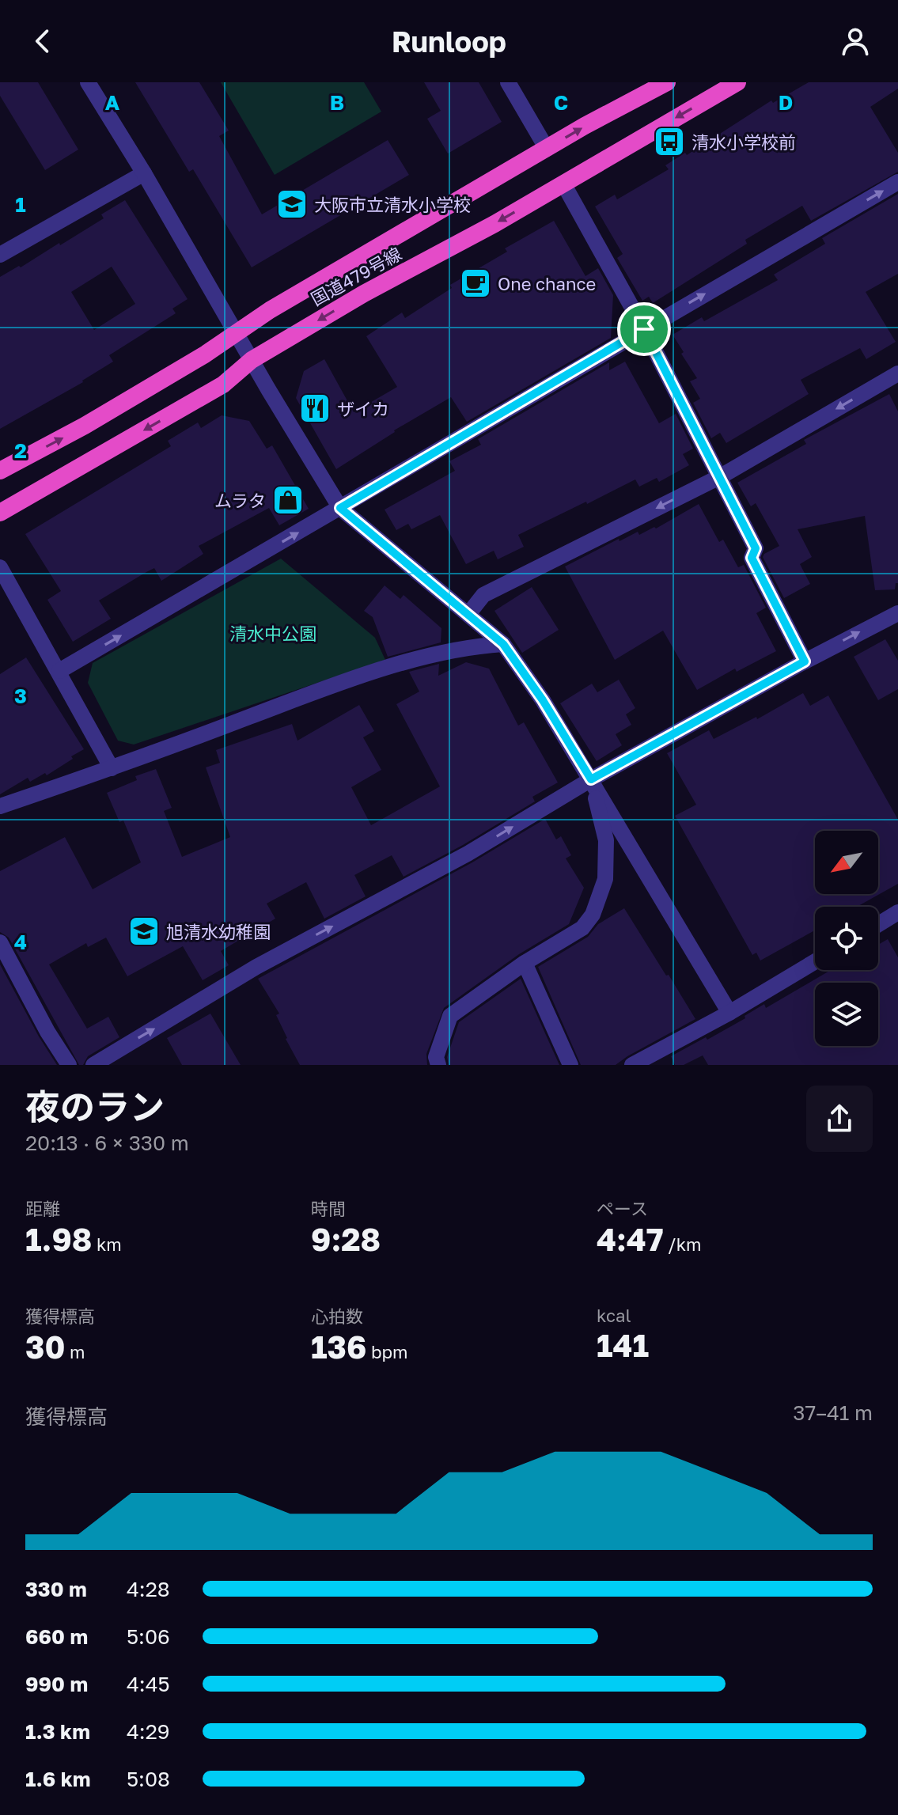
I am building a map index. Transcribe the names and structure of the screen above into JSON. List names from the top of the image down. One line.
{"streets":{"highway":["国道479号線"]},"parks":["清水中公園"],"places":{"bus stop":["清水小学校前"],"school or university":["大阪市立清水小学校","旭清水幼稚園"],"cafe":["One chance"],"restaurant":["ザイカ"],"shop":["ムラタ"]},"north":"bottom left","page":{"header":"Runloop","heading":["夜のラン","20:13 · 6 × 330 m"],"stats":[["距離","1.98 km"],["時間","9:28"],["ペース","4:47 /km"],["獲得標高","30 m"],["心拍数","136 bpm"],["kcal","141"]],"chart":["獲得標高","37–41 m"],"list":[{"name":"330 m","note":"4:28"},{"name":"660 m","note":"5:06"},{"name":"990 m","note":"4:45"},{"name":"1.3 km","note":"4:29"},{"name":"1.6 km","note":"5:08"}]},"grid":{"columns":["A","B","C","D"],"rows":["1","2","3","4"]}}
